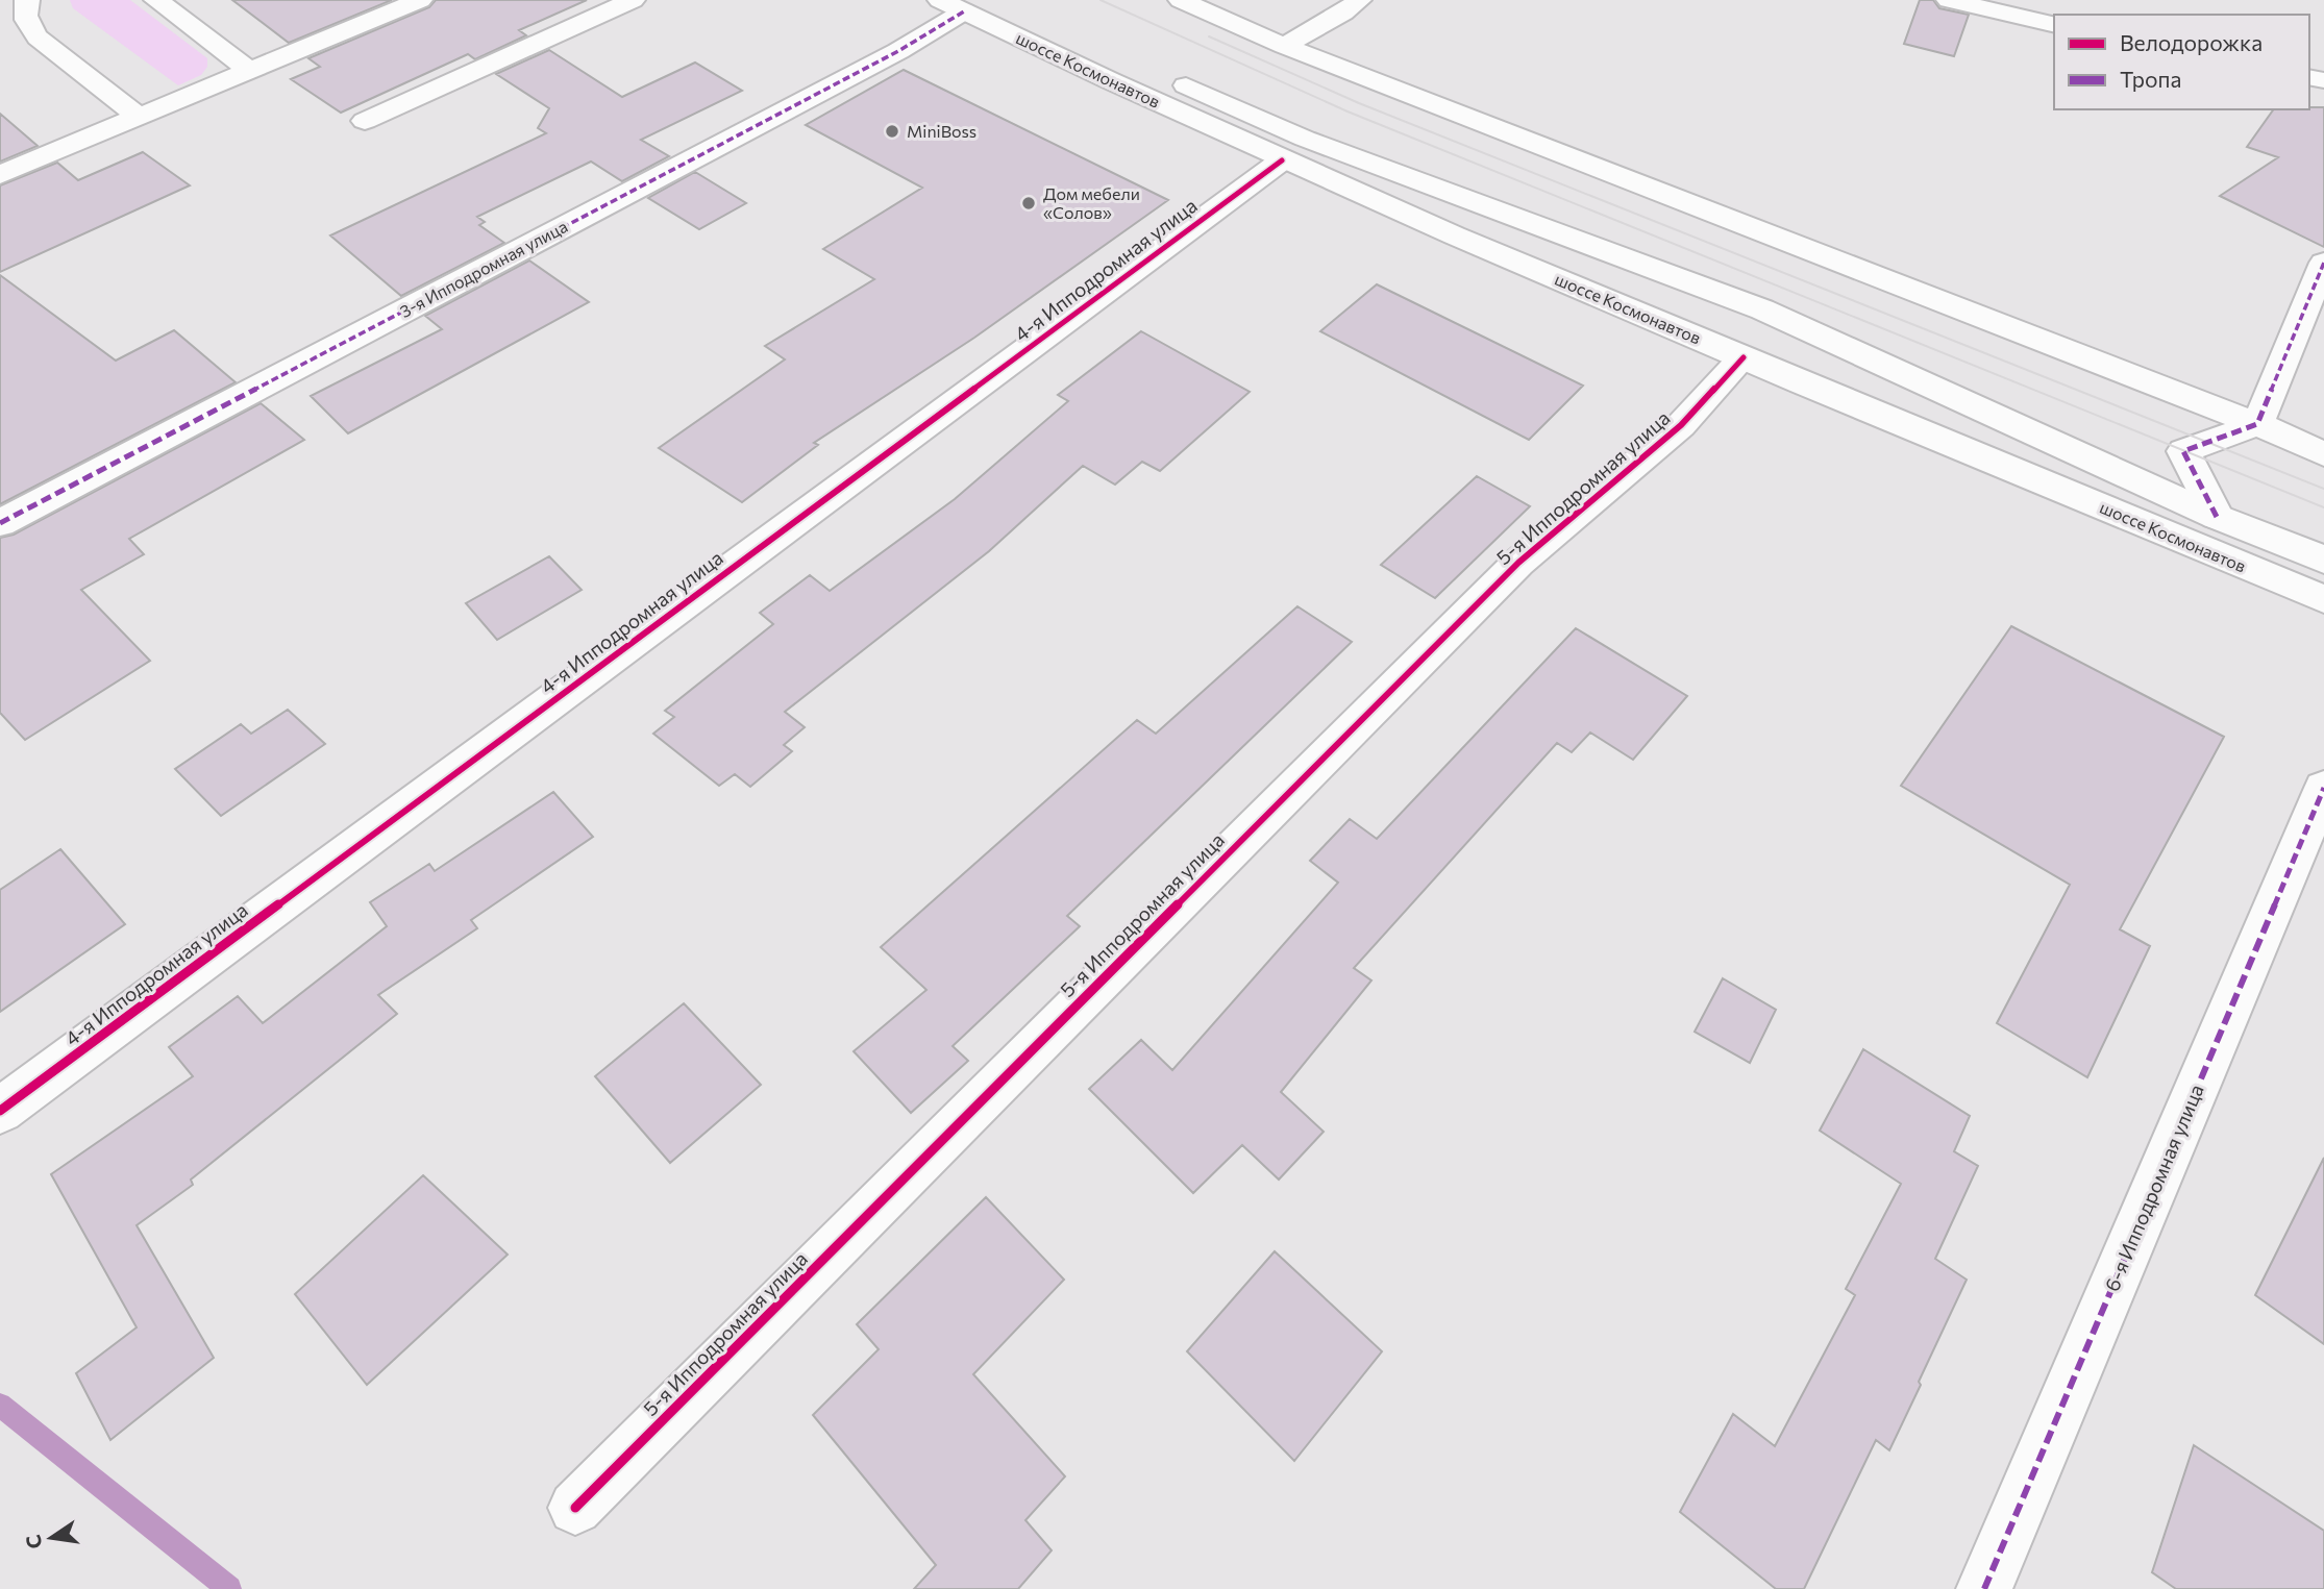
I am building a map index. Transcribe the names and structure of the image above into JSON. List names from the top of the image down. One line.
{"streets":{"street":["шоссе Космонавтов","3-я Ипподромная улица","4-я Ипподромная улица","5-я Ипподромная улица","6-я Ипподромная улица"]},"crossings":[["шоссе Космонавтов","3-я Ипподромная улица"],["шоссе Космонавтов","4-я Ипподромная улица"],["шоссе Космонавтов","5-я Ипподромная улица"]],"places":["MiniBoss","Дом мебели «Солов»"],"legend":["Велодорожка","Тропа"],"north":"left"}
